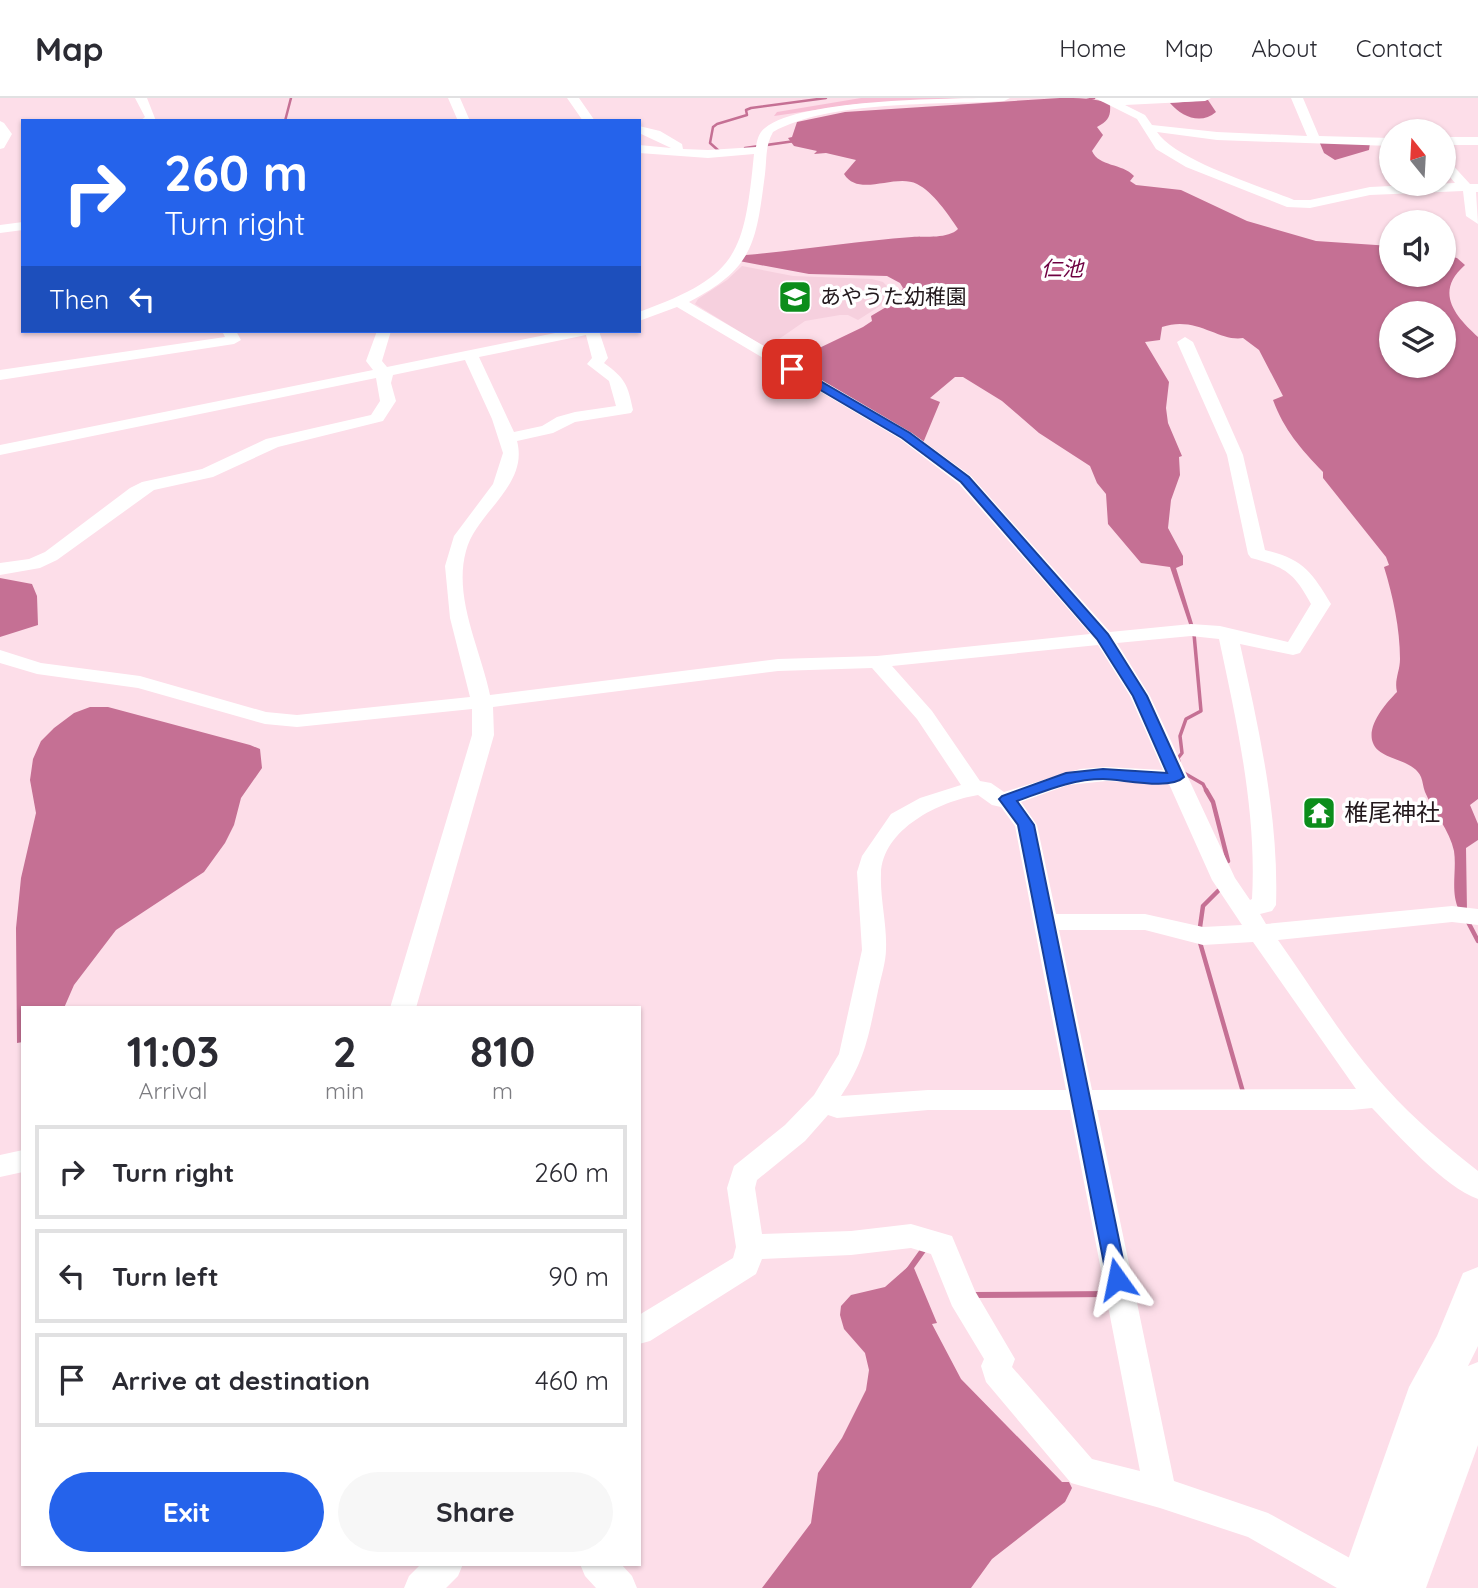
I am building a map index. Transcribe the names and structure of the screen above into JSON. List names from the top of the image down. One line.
{"water":["仁池"],"places":{"school or university":["あやうた幼稚園"],"temple":["椎尾神社"]},"north":"top","page":{"header":"Map","nav":["Home","Map","About","Contact"],"turn":["260 m","Turn right"],"then":"Then","eta":["11:03","Arrival","2","min","810","m"],"list":[{"name":"Turn right","value":"260 m"},{"name":"Turn left","value":"90 m"},{"name":"Arrive at destination","value":"460 m"}],"buttons":["Exit","Share"]}}
